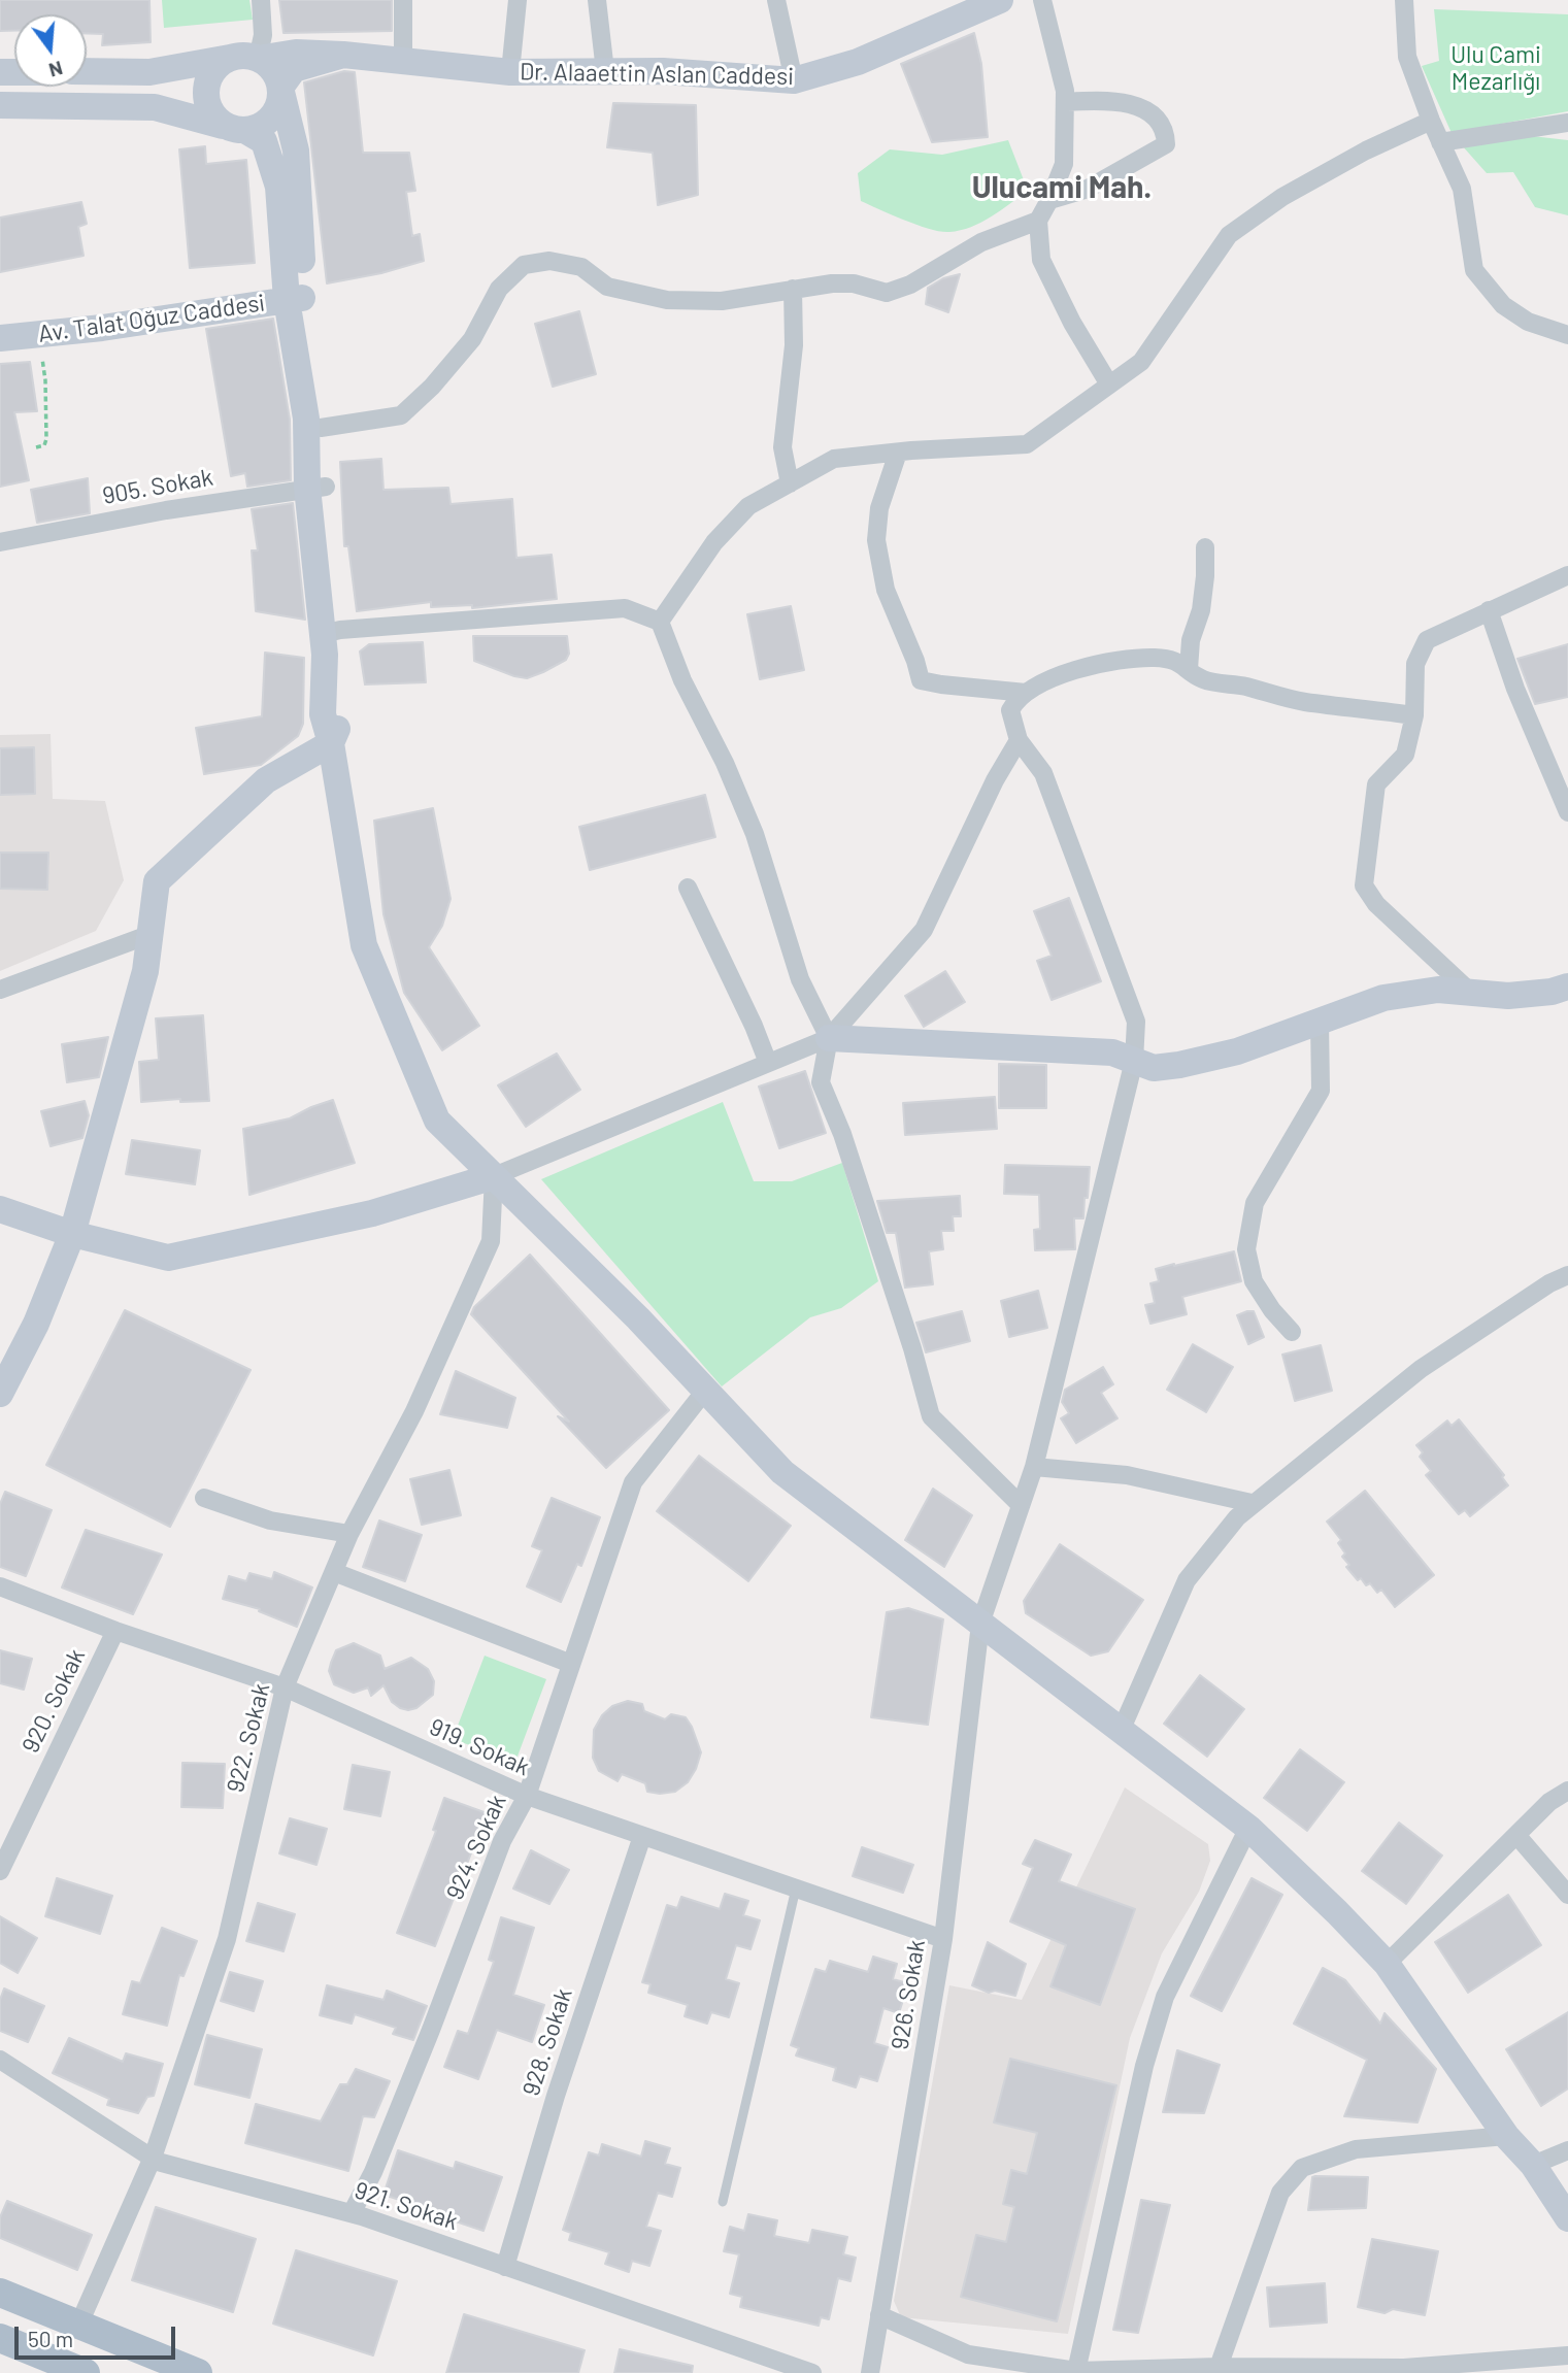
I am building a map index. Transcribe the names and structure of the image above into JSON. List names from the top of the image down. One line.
{"streets":{"main road":["Dr. Alaaettin Aslan Caddesi","Av. Talat Oğuz Caddesi"],"street":["905. Sokak","920. Sokak","922. Sokak","919. Sokak","924. Sokak","926. Sokak","928. Sokak","921. Sokak"]},"crossings":[["920. Sokak","919. Sokak"],["922. Sokak","919. Sokak"],["922. Sokak","921. Sokak"],["919. Sokak","924. Sokak"],["919. Sokak","926. Sokak"],["919. Sokak","928. Sokak"],["924. Sokak","921. Sokak"],["928. Sokak","921. Sokak"]],"districts":["Ulucami Mah."],"parks":["Ulu Cami Mezarlığı"],"scale_bar":"50 m","north":"bottom"}
